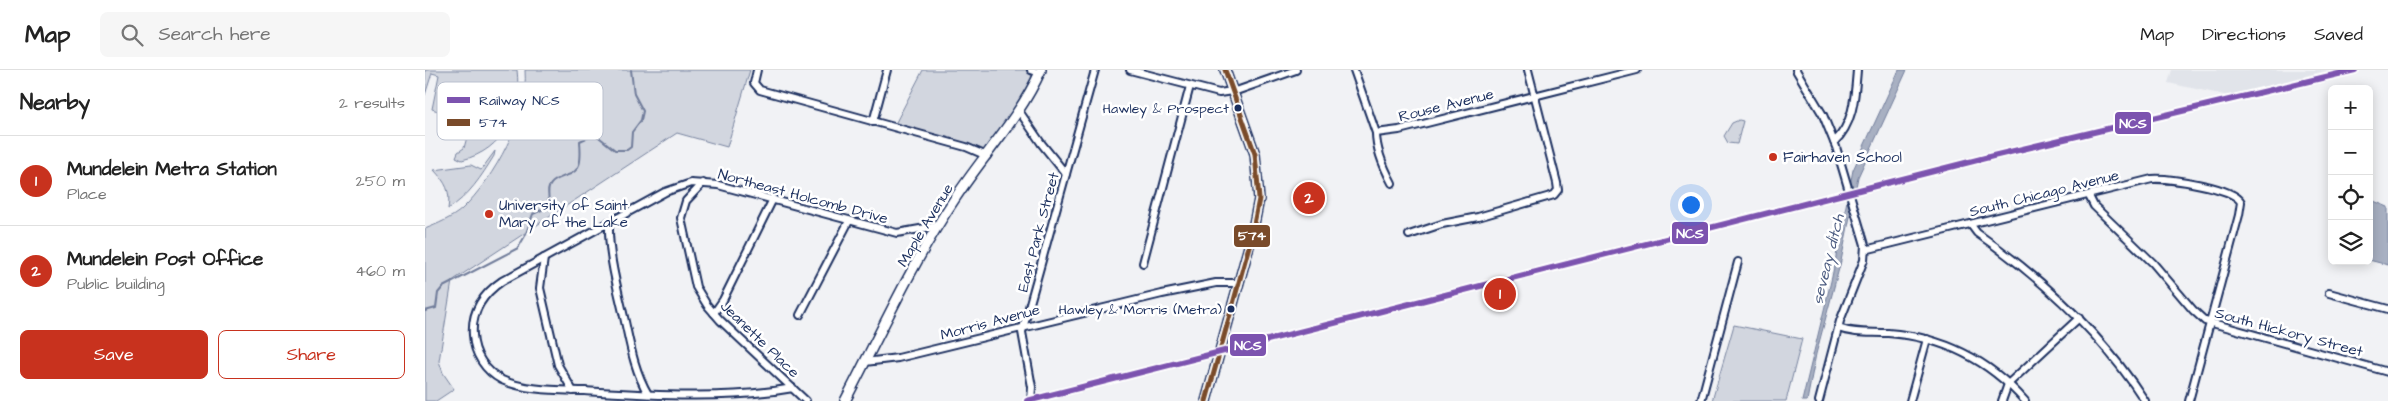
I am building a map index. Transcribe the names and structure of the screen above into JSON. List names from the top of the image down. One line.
{"streets":{"main road":["Maple Avenue"],"street":["Rouse Avenue","South Chicago Avenue","Northeast Holcomb Drive","East Park Street","Morris Avenue","South Hickory Street","Jeanette Place"]},"crossings":[["South Chicago Avenue","South Hickory Street"],["Northeast Holcomb Drive","Maple Avenue"],["Northeast Holcomb Drive","Jeanette Place"],["Maple Avenue","Morris Avenue"],["East Park Street","Morris Avenue"]],"water":["seveay ditch"],"places":["Hawley & Prospect","Fairhaven School","University of Saint Mary of the Lake","Hawley & Morris (Metra)"],"lines":["rail line NCS","transit line 574"],"legend":["Railway NCS","574"],"page":{"header":"Map","search":"Search here","nav":["Map","Directions","Saved"],"heading":["Nearby","2 results"],"map_buttons":["+","−"],"list":[{"mark":"1","name":"Mundelein Metra Station","note":"Place","value":"250 m"},{"mark":"2","name":"Mundelein Post Office","note":"Public building","value":"460 m"}],"pins":["2","1"],"buttons":["Save","Share"]}}
